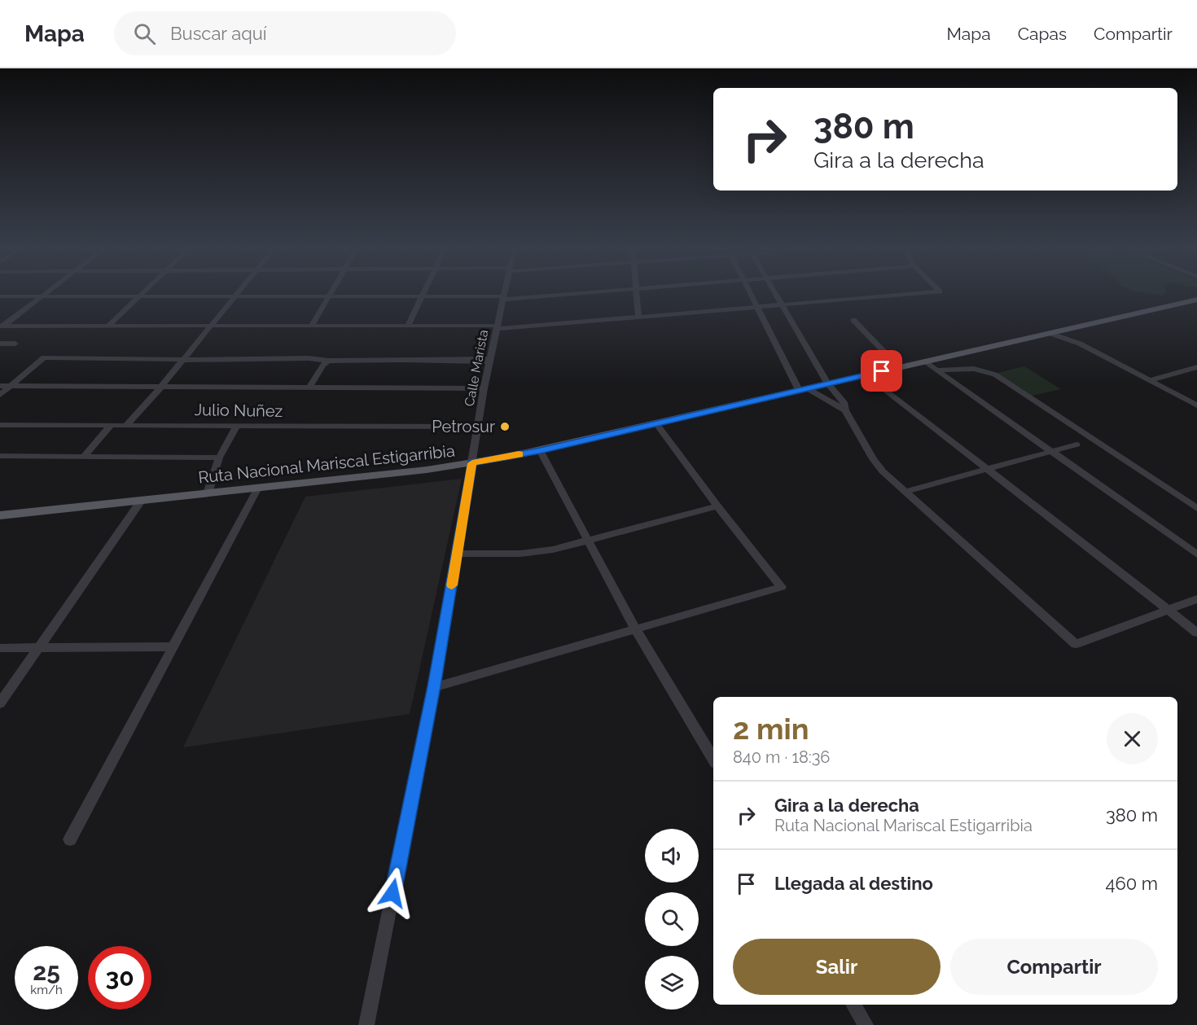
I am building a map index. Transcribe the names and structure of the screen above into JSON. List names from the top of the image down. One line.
{"streets":{"main road":["Ruta Nacional Mariscal Estigarribia"],"street":["Calle Marista","Julio Nuñez"]},"crossings":[["Calle Marista","Julio Nuñez"],["Calle Marista","Ruta Nacional Mariscal Estigarribia"]],"places":["Petrosur"],"page":{"header":"Mapa","search":"Buscar aquí","nav":["Mapa","Capas","Compartir"],"turn":["380 m","Gira a la derecha"],"heading":["2 min","840 m · 18:36"],"list":[{"name":"Gira a la derecha","note":"Ruta Nacional Mariscal Estigarribia","value":"380 m"},{"name":"Llegada al destino","value":"460 m"}],"buttons":["Salir","Compartir"],"speed":"25 km/h","limit":"30"}}
